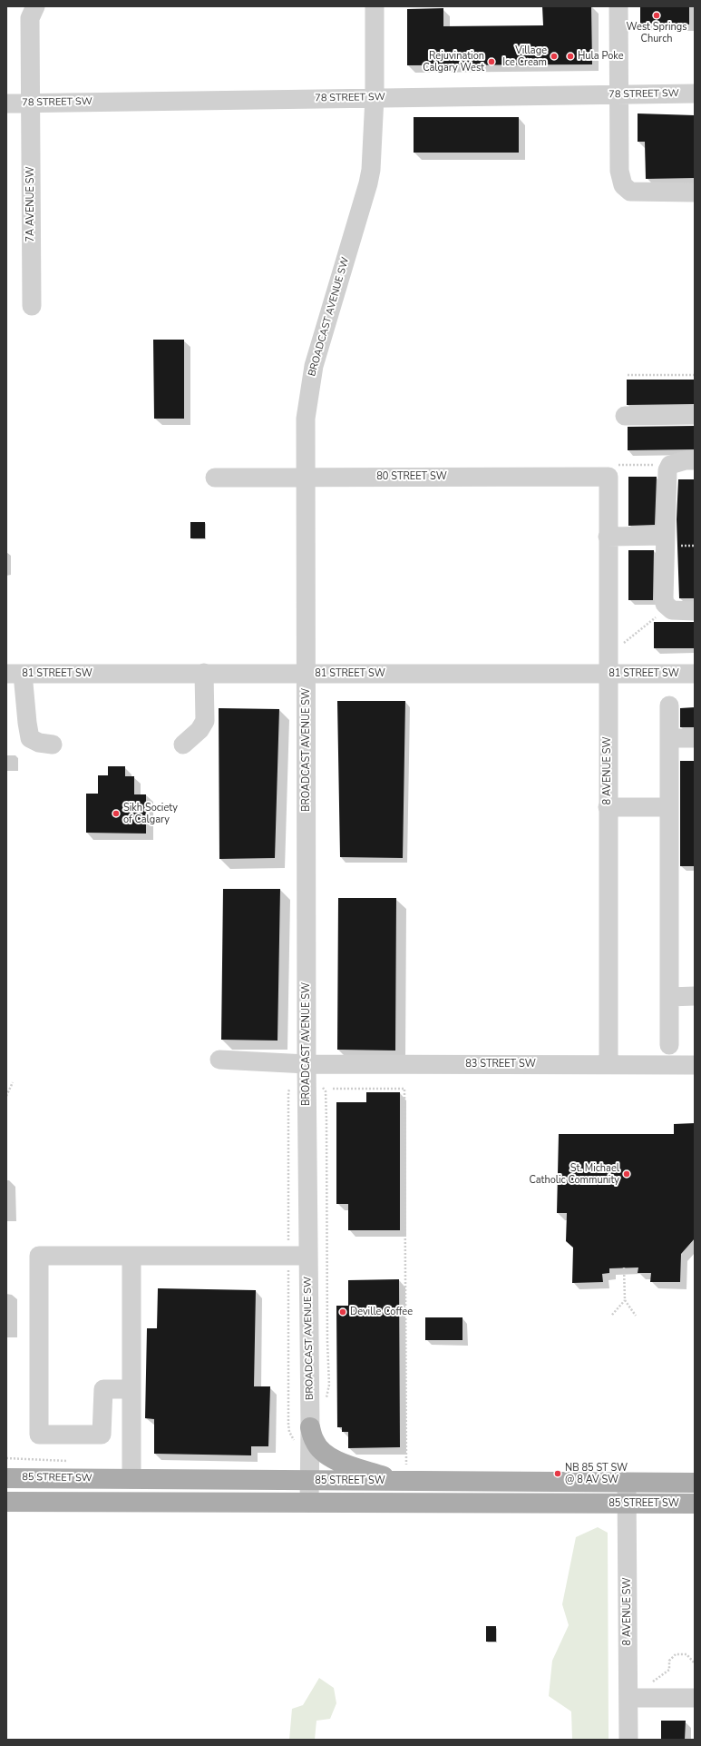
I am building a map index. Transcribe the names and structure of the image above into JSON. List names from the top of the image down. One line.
{"streets":{"main road":["85 STREET SW"],"street":["78 STREET SW","7A AVENUE SW","BROADCAST AVENUE SW","80 STREET SW","81 STREET SW","8 AVENUE SW","83 STREET SW"]},"crossings":[["78 STREET SW","7A AVENUE SW"],["78 STREET SW","BROADCAST AVENUE SW"],["BROADCAST AVENUE SW","80 STREET SW"],["BROADCAST AVENUE SW","81 STREET SW"],["BROADCAST AVENUE SW","83 STREET SW"],["BROADCAST AVENUE SW","85 STREET SW"],["80 STREET SW","8 AVENUE SW"],["81 STREET SW","8 AVENUE SW"],["8 AVENUE SW","83 STREET SW"],["8 AVENUE SW","85 STREET SW"]],"places":["West Springs Church","Village Ice Cream","Hula Poke","Rejuvination Calgary West","Sikh Society of Calgary","St. Michael Catholic Community","Deville Coffee","NB 85 ST SW @ 8 AV SW"]}
